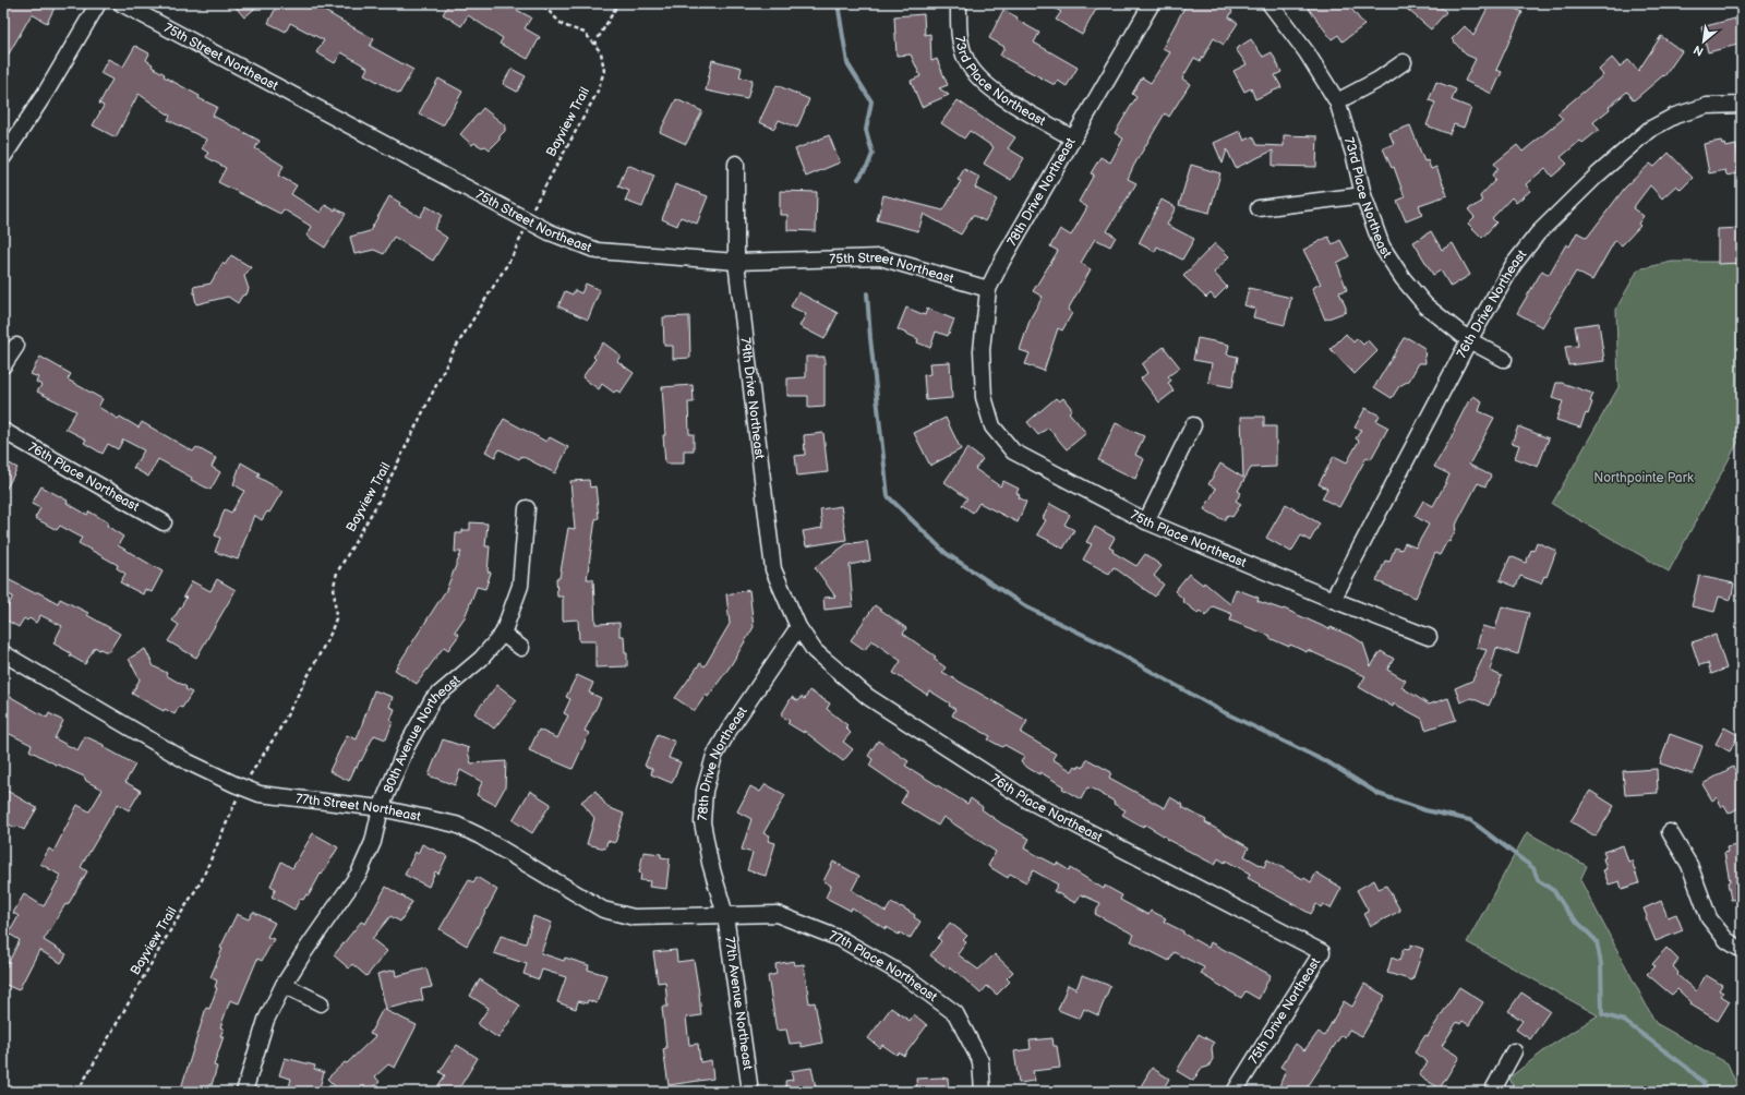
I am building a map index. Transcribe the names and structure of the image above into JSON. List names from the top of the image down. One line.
{"streets":{"street":["75th Street Northeast","73rd Place Northeast","78th Drive Northeast","76th Drive Northeast","79th Drive Northeast","76th Place Northeast","75th Place Northeast","80th Avenue Northeast","77th Street Northeast","77th Place Northeast","77th Avenue Northeast","75th Drive Northeast"],"path":["Bayview Trail"]},"crossings":[["75th Street Northeast","78th Drive Northeast"],["75th Street Northeast","79th Drive Northeast"],["73rd Place Northeast","78th Drive Northeast"],["73rd Place Northeast","76th Drive Northeast"],["78th Drive Northeast","79th Drive Northeast"],["78th Drive Northeast","76th Place Northeast"],["78th Drive Northeast","75th Place Northeast"],["78th Drive Northeast","77th Street Northeast"],["78th Drive Northeast","77th Place Northeast"],["78th Drive Northeast","77th Avenue Northeast"],["76th Drive Northeast","75th Place Northeast"],["79th Drive Northeast","76th Place Northeast"],["76th Place Northeast","75th Drive Northeast"],["80th Avenue Northeast","77th Street Northeast"],["77th Street Northeast","77th Place Northeast"],["77th Street Northeast","77th Avenue Northeast"],["77th Place Northeast","77th Avenue Northeast"]],"parks":["Northpointe Park"],"north":"bottom left"}
